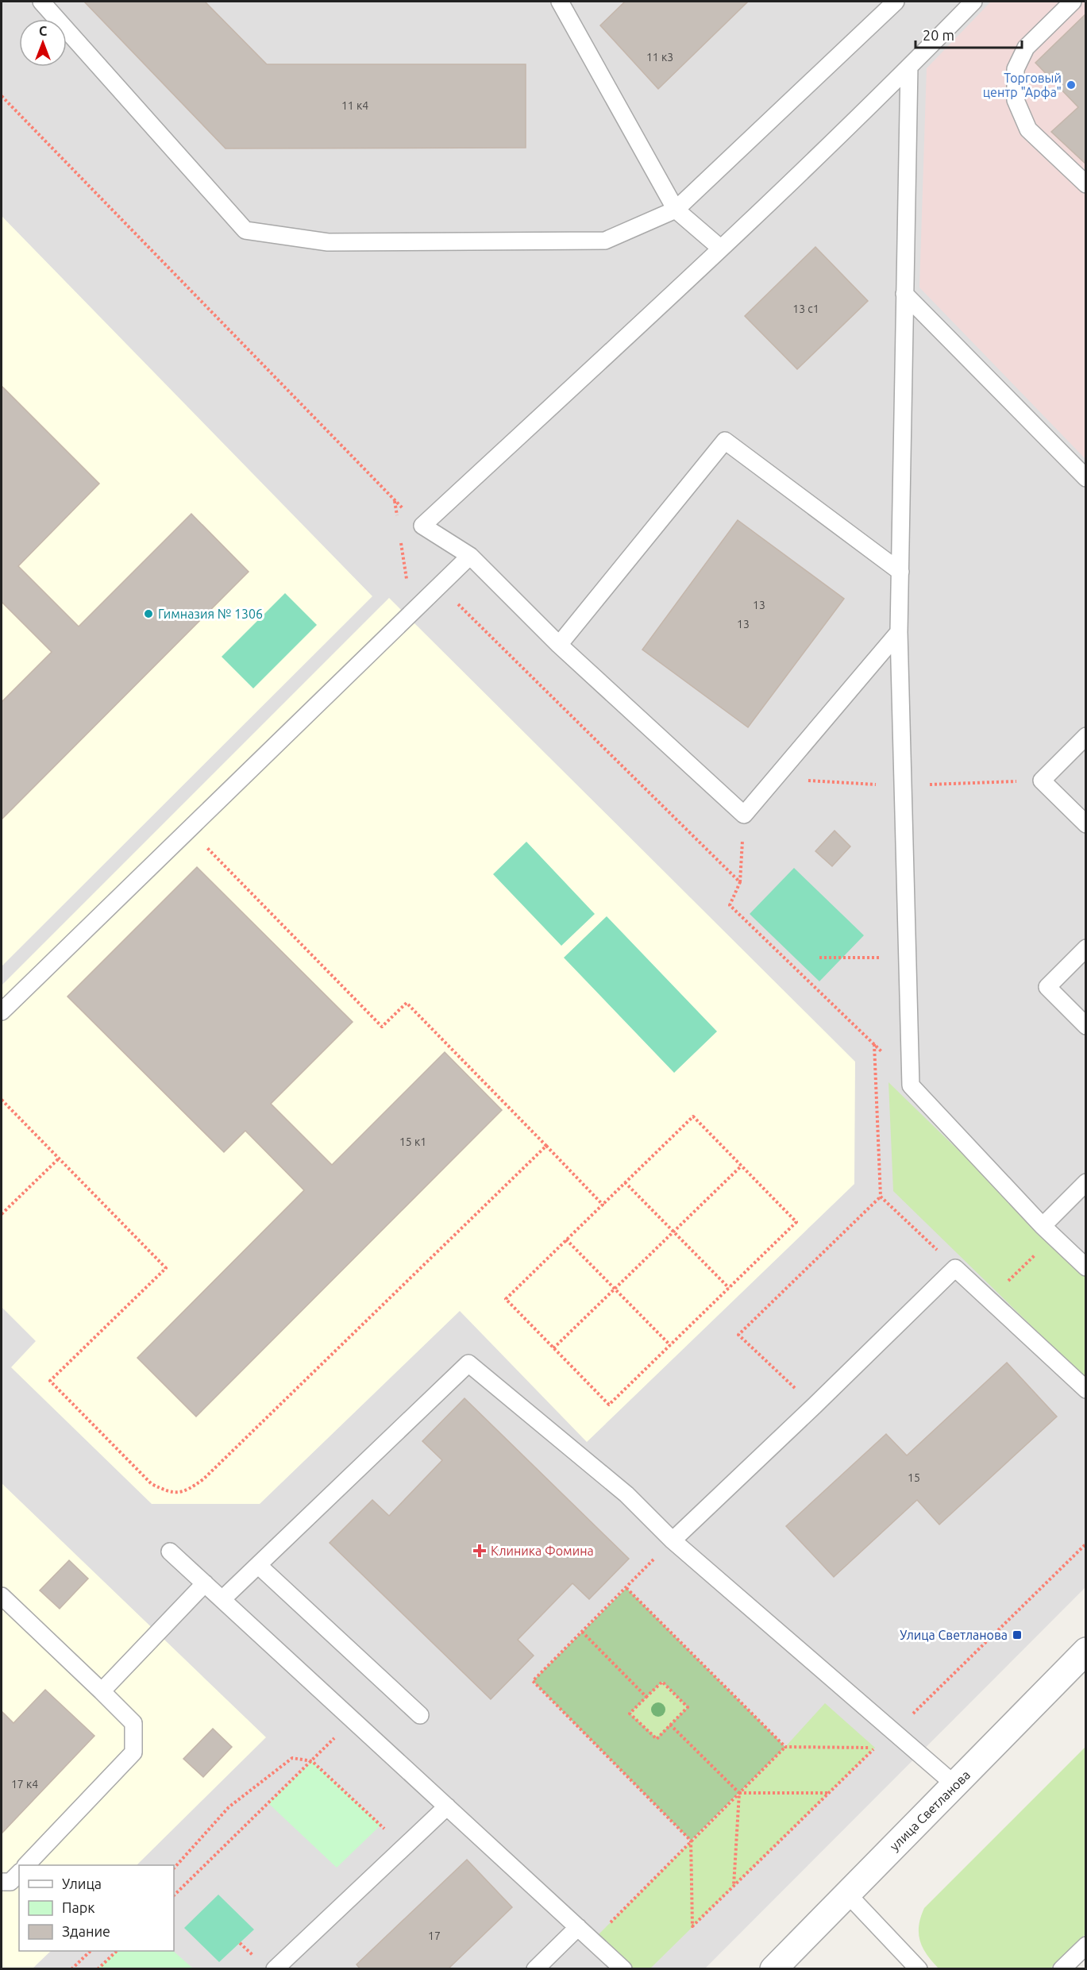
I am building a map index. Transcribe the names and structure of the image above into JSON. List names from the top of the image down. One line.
{"streets":{"street":["улица Светланова"]},"places":{"other":["Торговый центр \"Арфа\"","Гимназия № 1306"],"health":["Клиника Фомина"],"transit":["Улица Светланова"]},"house_numbers":["11 к3","11 к4","13 с1","13","13","15 к1","15","17 к4","17"],"legend":["Улица","Парк","Здание"],"scale_bar":"20 m","north":"top"}
